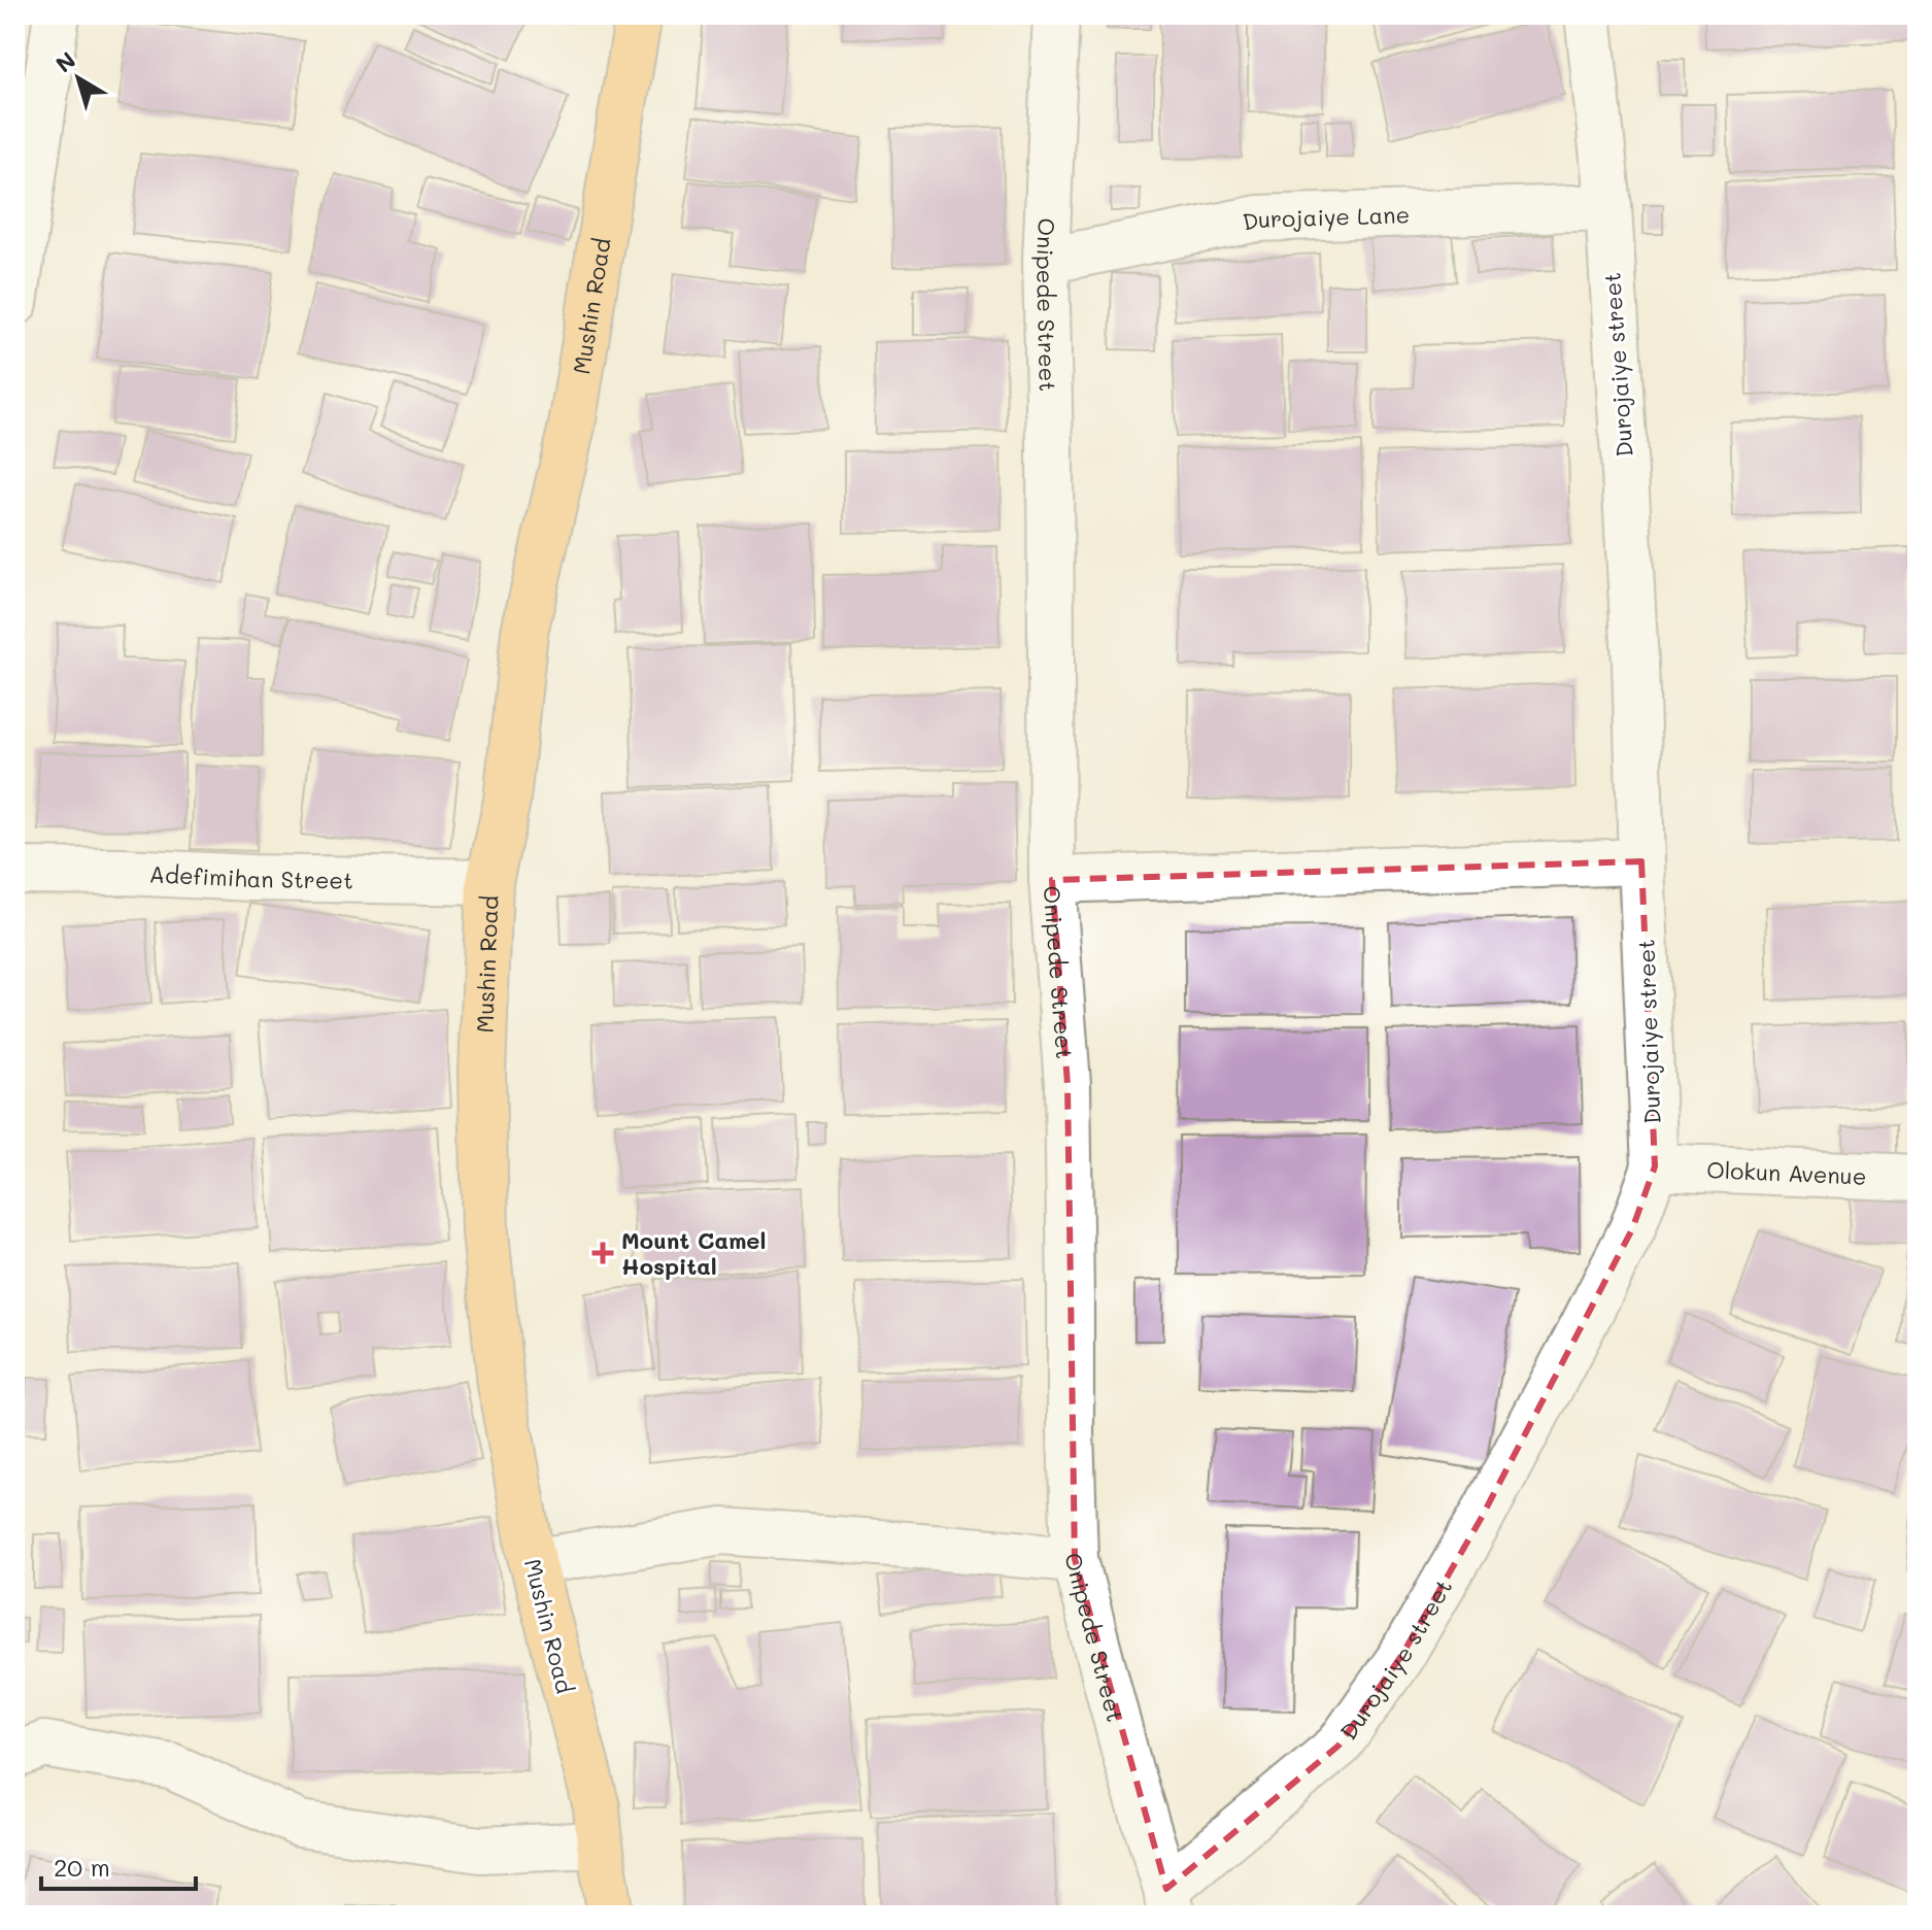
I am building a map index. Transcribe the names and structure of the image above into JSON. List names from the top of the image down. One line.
{"streets":{"main road":["Mushin Road"],"street":["Durojaiye Lane","Onipede Street","Durojaiye street","Adefimihan Street","Olokun Avenue"]},"crossings":[["Durojaiye Lane","Onipede Street"],["Durojaiye Lane","Durojaiye street"],["Onipede Street","Durojaiye street"],["Mushin Road","Adefimihan Street"],["Durojaiye street","Olokun Avenue"]],"places":{"health":["Mount Camel Hospital"]},"scale_bar":"20 m","north":"top left"}
